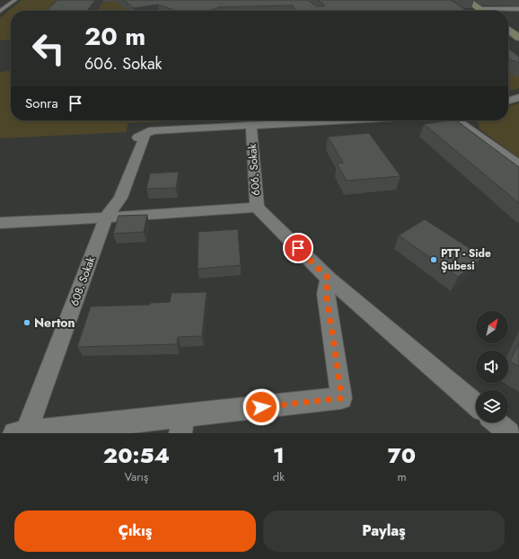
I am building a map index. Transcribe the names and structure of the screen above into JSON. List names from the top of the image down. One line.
{"streets":{"street":["606. Sokak","608. Sokak"]},"crossings":[["606. Sokak","608. Sokak"]],"places":["PTT - Side Şubesi","Nerton"],"north":"top right","page":{"turn":["20 m","606. Sokak"],"then":"Sonra","eta":["20:54","Varış","1","dk","70","m"],"buttons":["Çıkış","Paylaş"]}}
